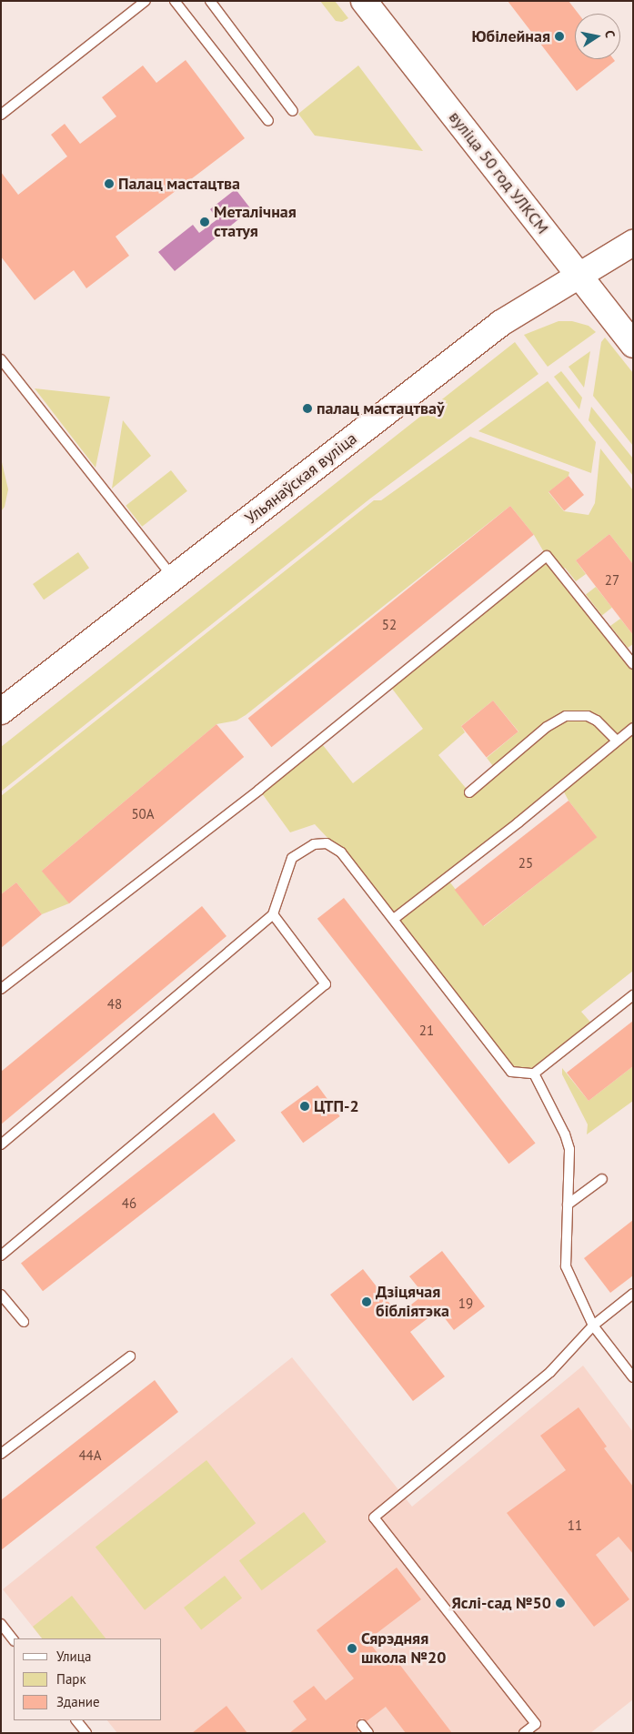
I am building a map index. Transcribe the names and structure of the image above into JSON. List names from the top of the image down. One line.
{"streets":{"main road":["вуліца 50 год УЛКСМ","Ульянаўская вуліца"]},"crossings":[["вуліца 50 год УЛКСМ","Ульянаўская вуліца"]],"places":["Юбілейная","Палац мастацтва","Металічная статуя","палац мастацтваў","ЦТП-2","Дзіцячая бібліятэка","Яслі-сад №50","Сярэдняя школа №20"],"house_numbers":["27","52","50А","25","48","21","46","19","44А","11"],"legend":["Улица","Парк","Здание"],"north":"right"}
